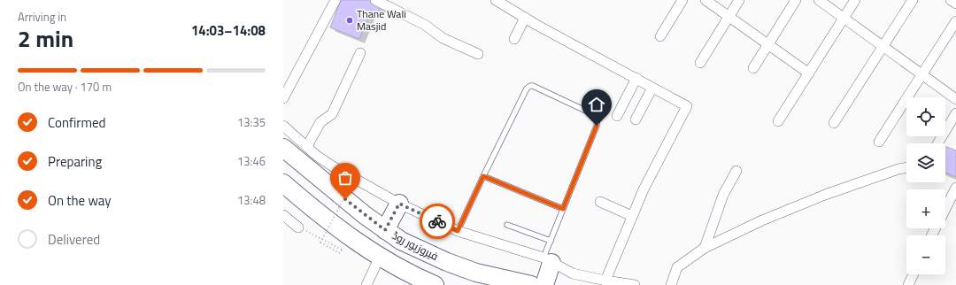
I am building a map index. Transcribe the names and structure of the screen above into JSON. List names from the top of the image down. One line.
{"streets":{"highway":["فیروزپور روڈ"]},"places":["Thane Wali Masjid"],"page":{"heading":["2 min","Arriving in","14:03–14:08"],"bar":"On the way · 170 m","map_buttons":["+","−"],"list":[["Confirmed","13:35"],["Preparing","13:46"],["On the way","13:48"],"Delivered"]}}
